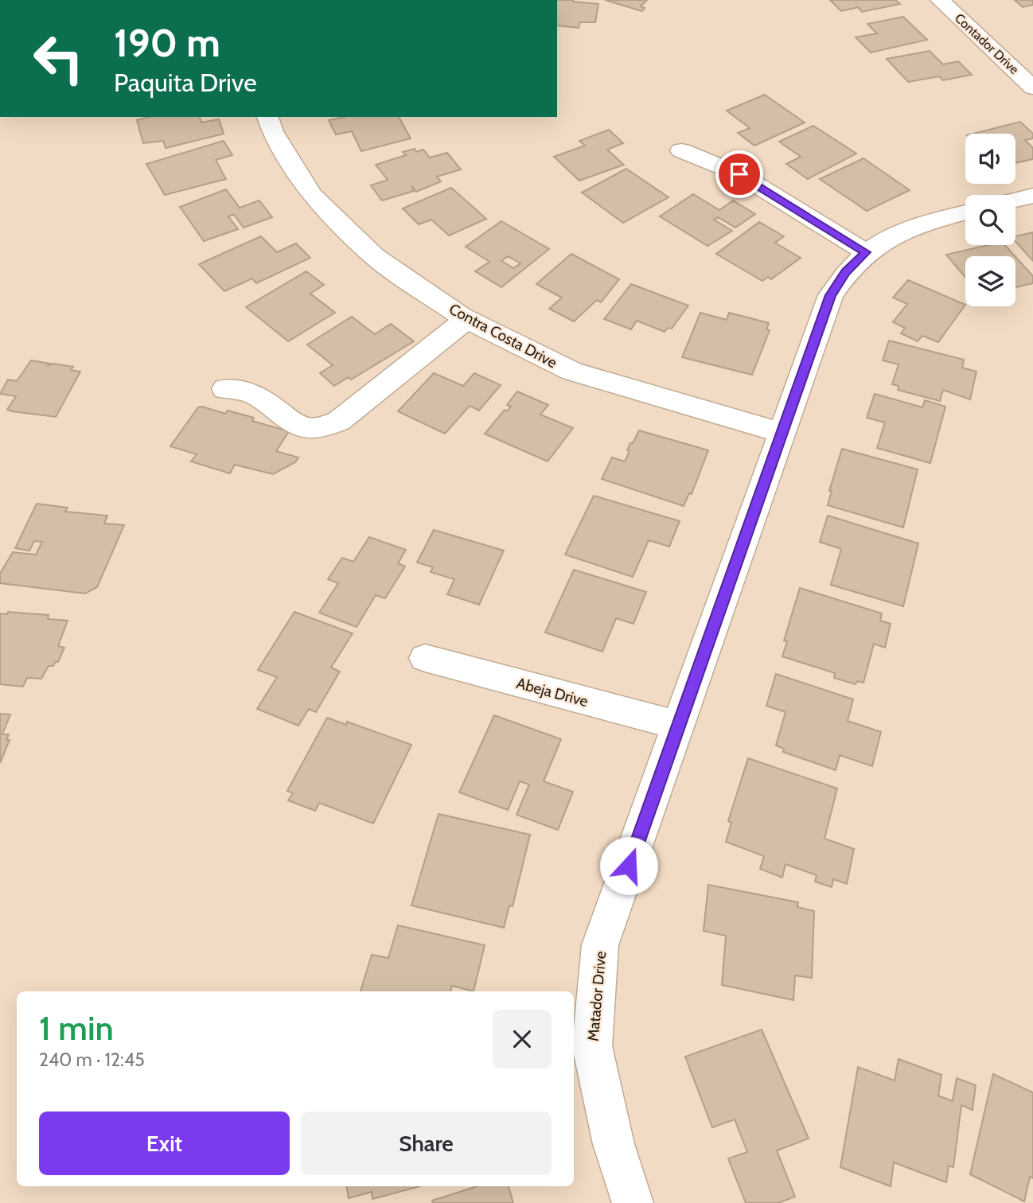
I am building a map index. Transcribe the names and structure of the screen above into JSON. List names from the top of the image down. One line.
{"streets":{"street":["Contador Drive","Contra Costa Drive","Abeja Drive","Matador Drive"]},"crossings":[["Contra Costa Drive","Matador Drive"],["Abeja Drive","Matador Drive"]],"page":{"turn":["190 m","Paquita Drive"],"heading":["1 min","240 m · 12:45"],"buttons":["Exit","Share"]}}
